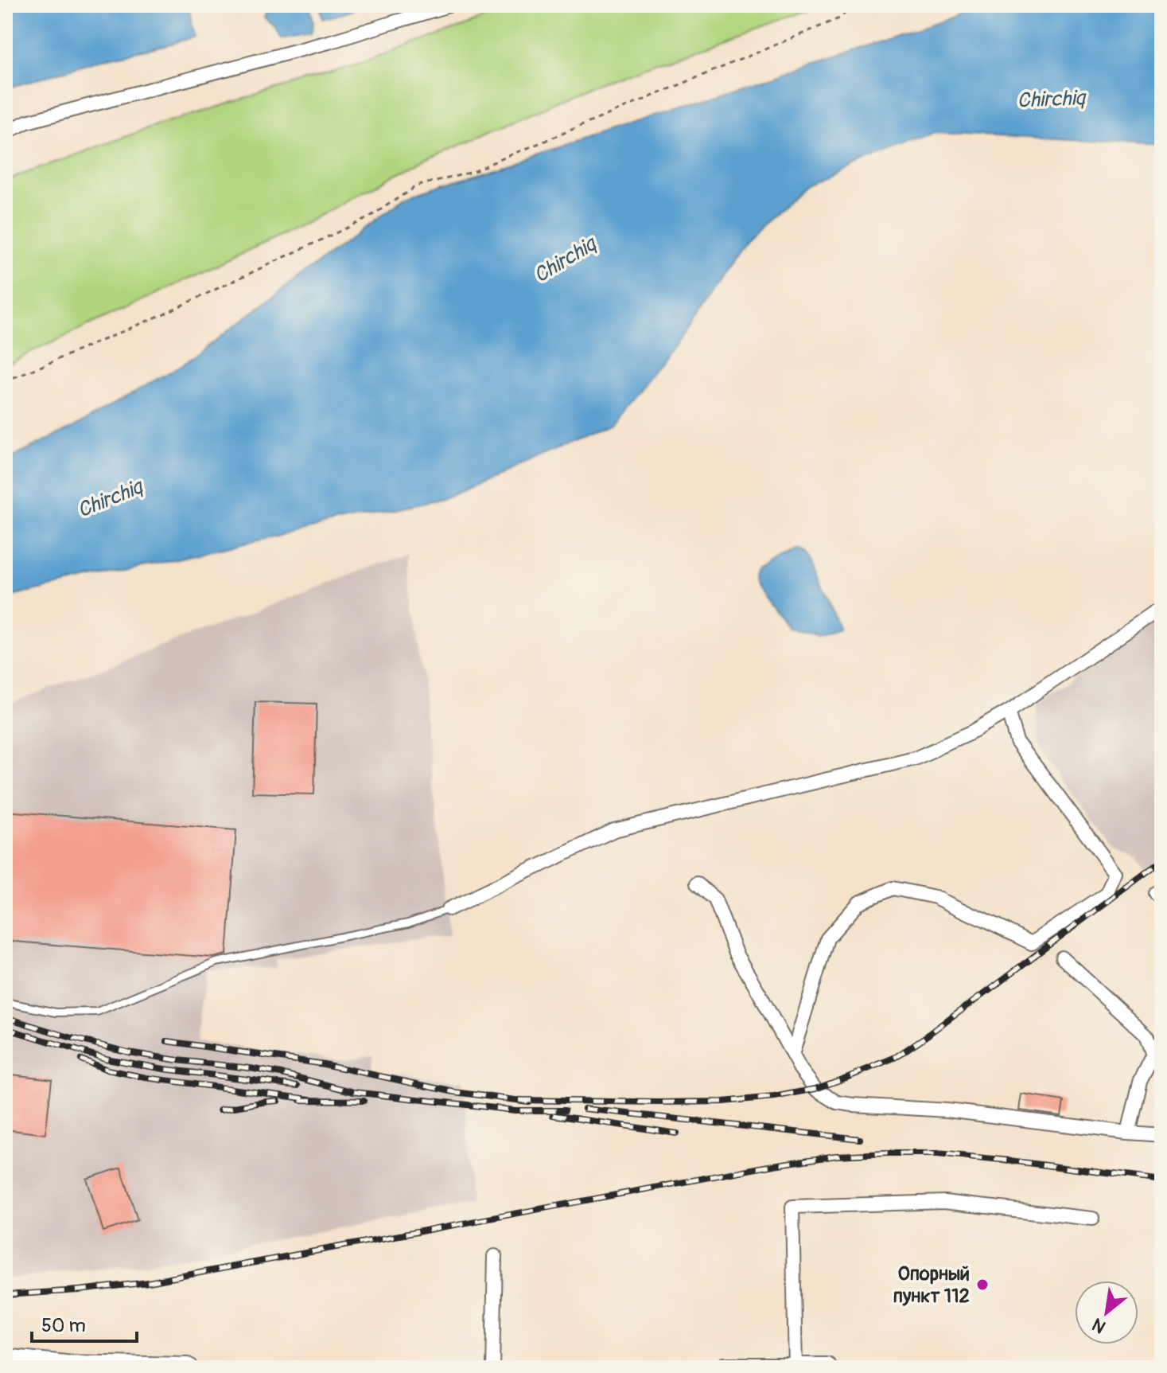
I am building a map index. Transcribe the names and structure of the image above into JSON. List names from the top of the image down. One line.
{"water":["Chirchiq"],"places":["Опорный пункт 112"],"scale_bar":"50 m","north":"bottom left"}
